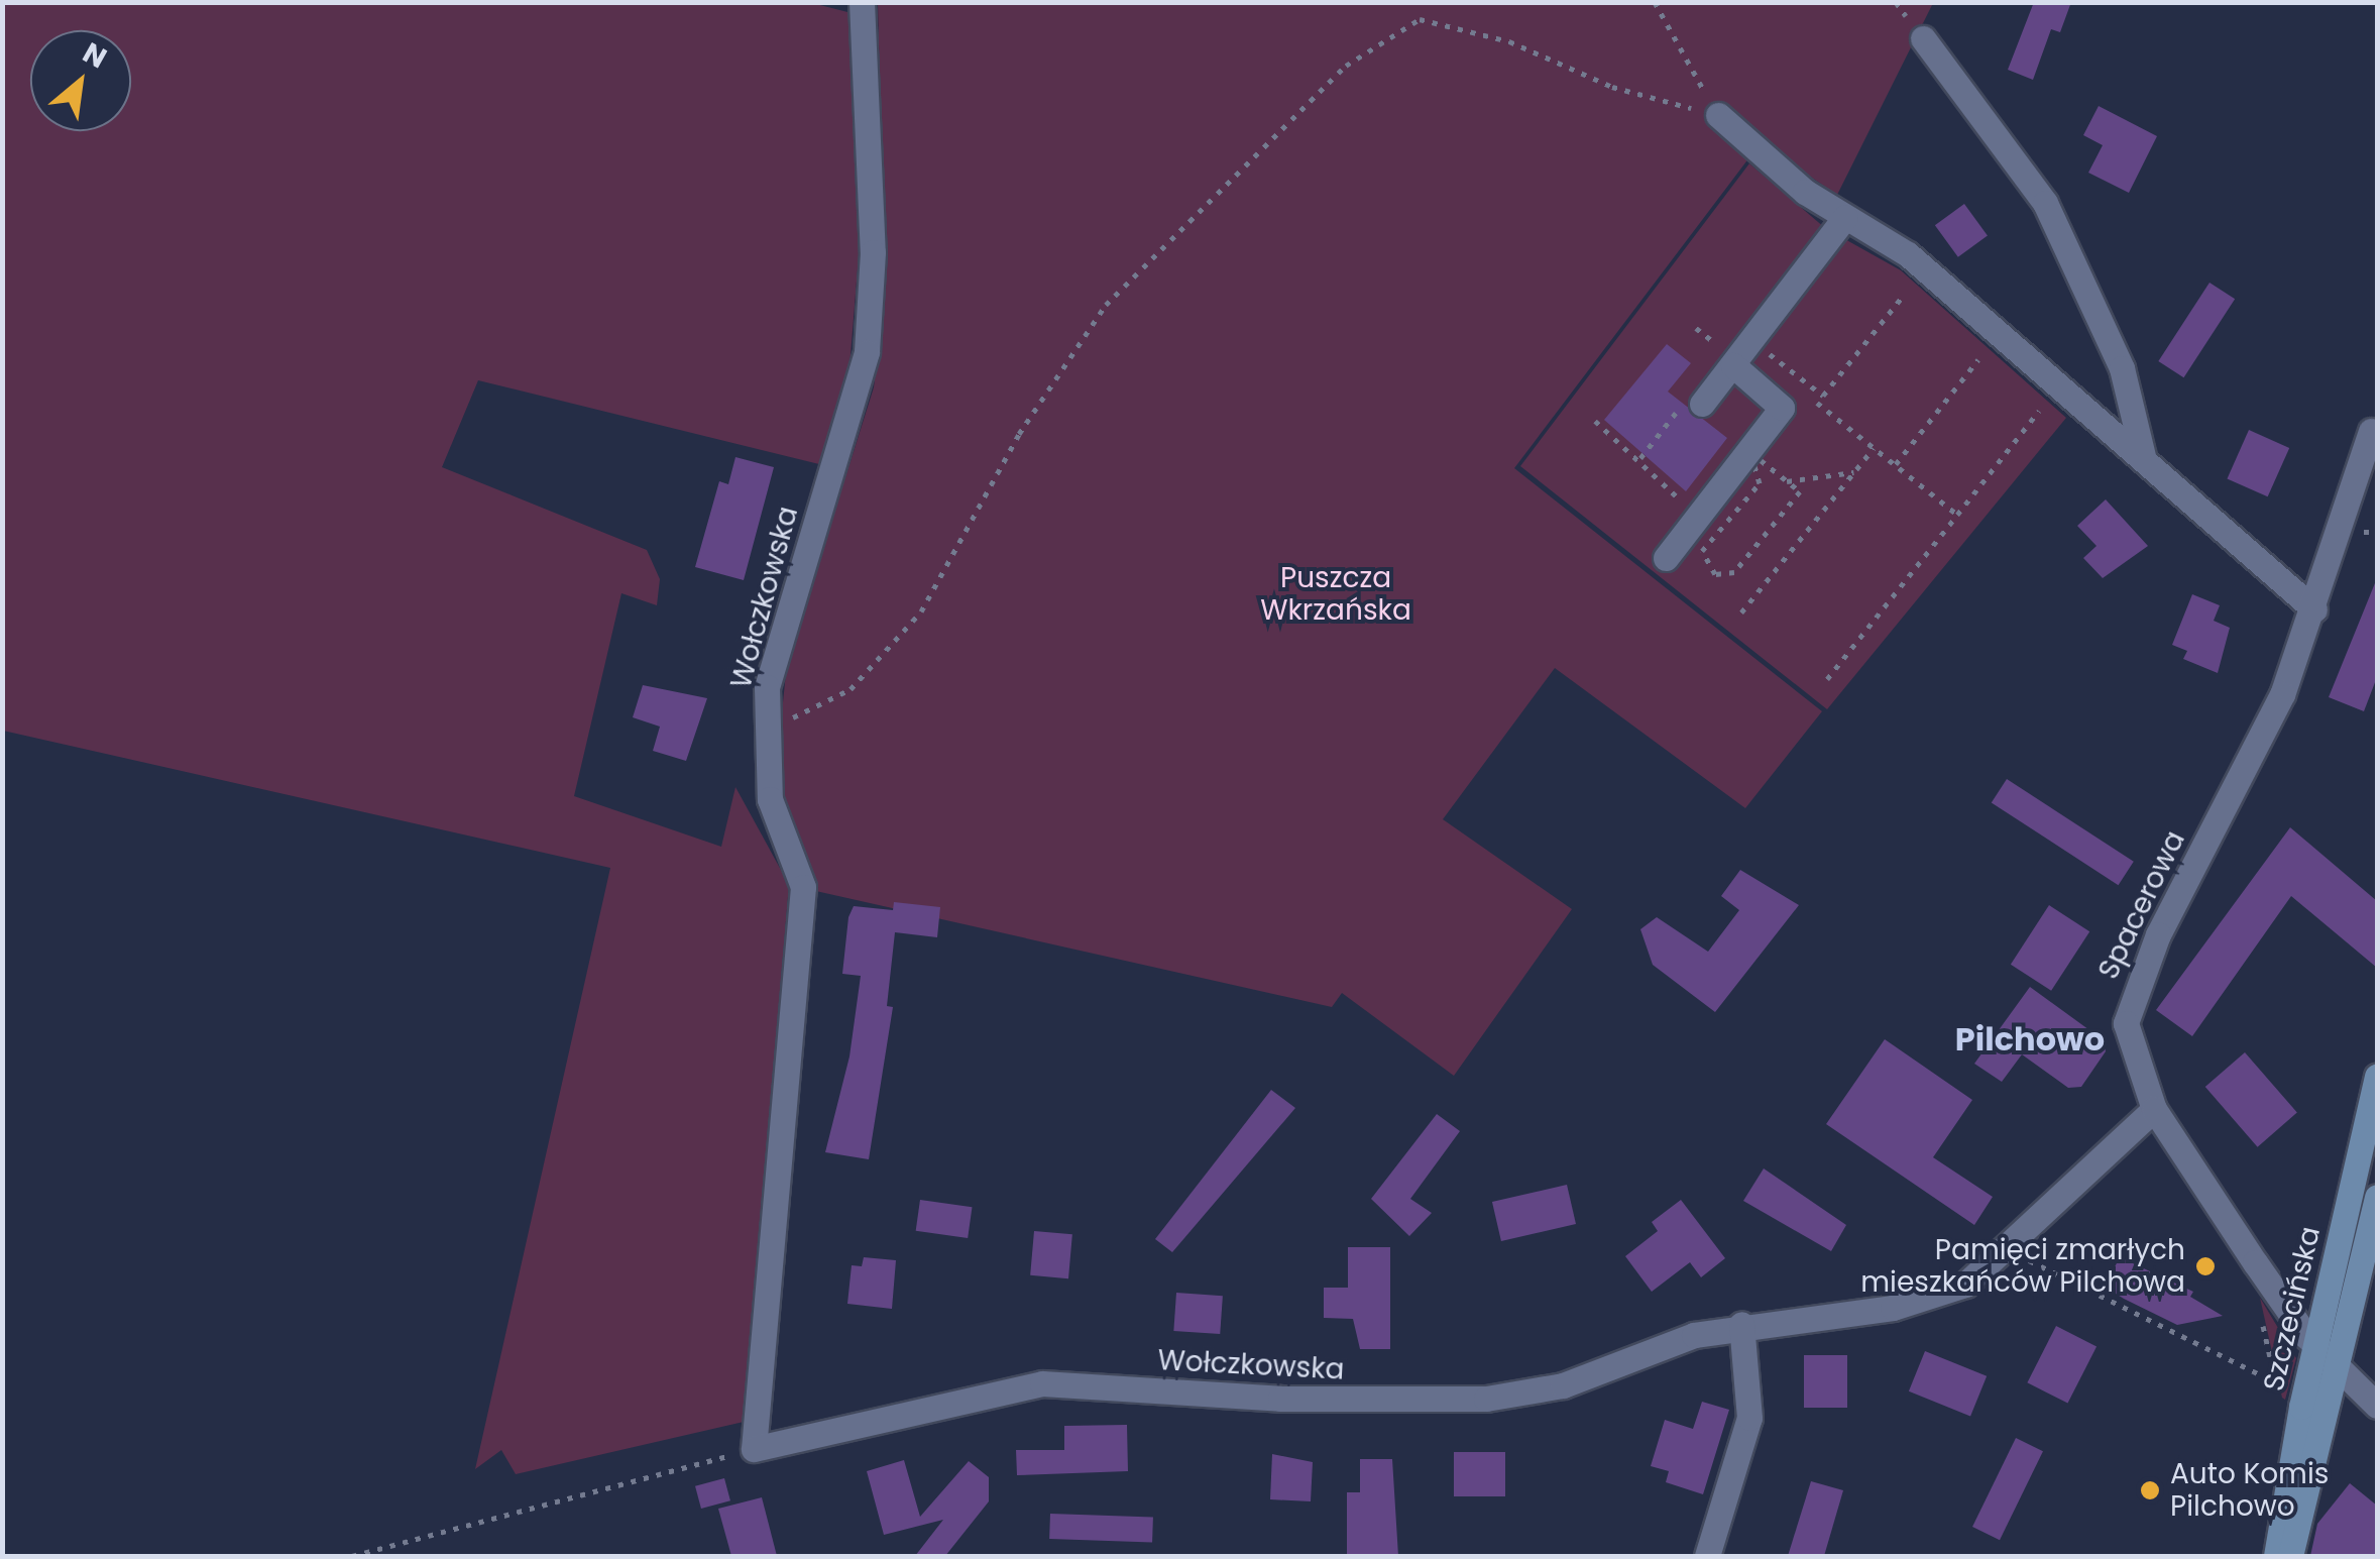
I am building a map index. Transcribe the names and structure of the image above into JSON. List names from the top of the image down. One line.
{"streets":{"main road":["Szczecińska"],"street":["Wołczkowska","Spacerowa"]},"crossings":[["Wołczkowska","Spacerowa"],["Spacerowa","Szczecińska"]],"districts":["Pilchowo"],"parks":["Puszcza Wkrzańska"],"places":["Pamięci zmarłych mieszkańców Pilchowa","Auto Komis Pilchowo"],"north":"top right"}
